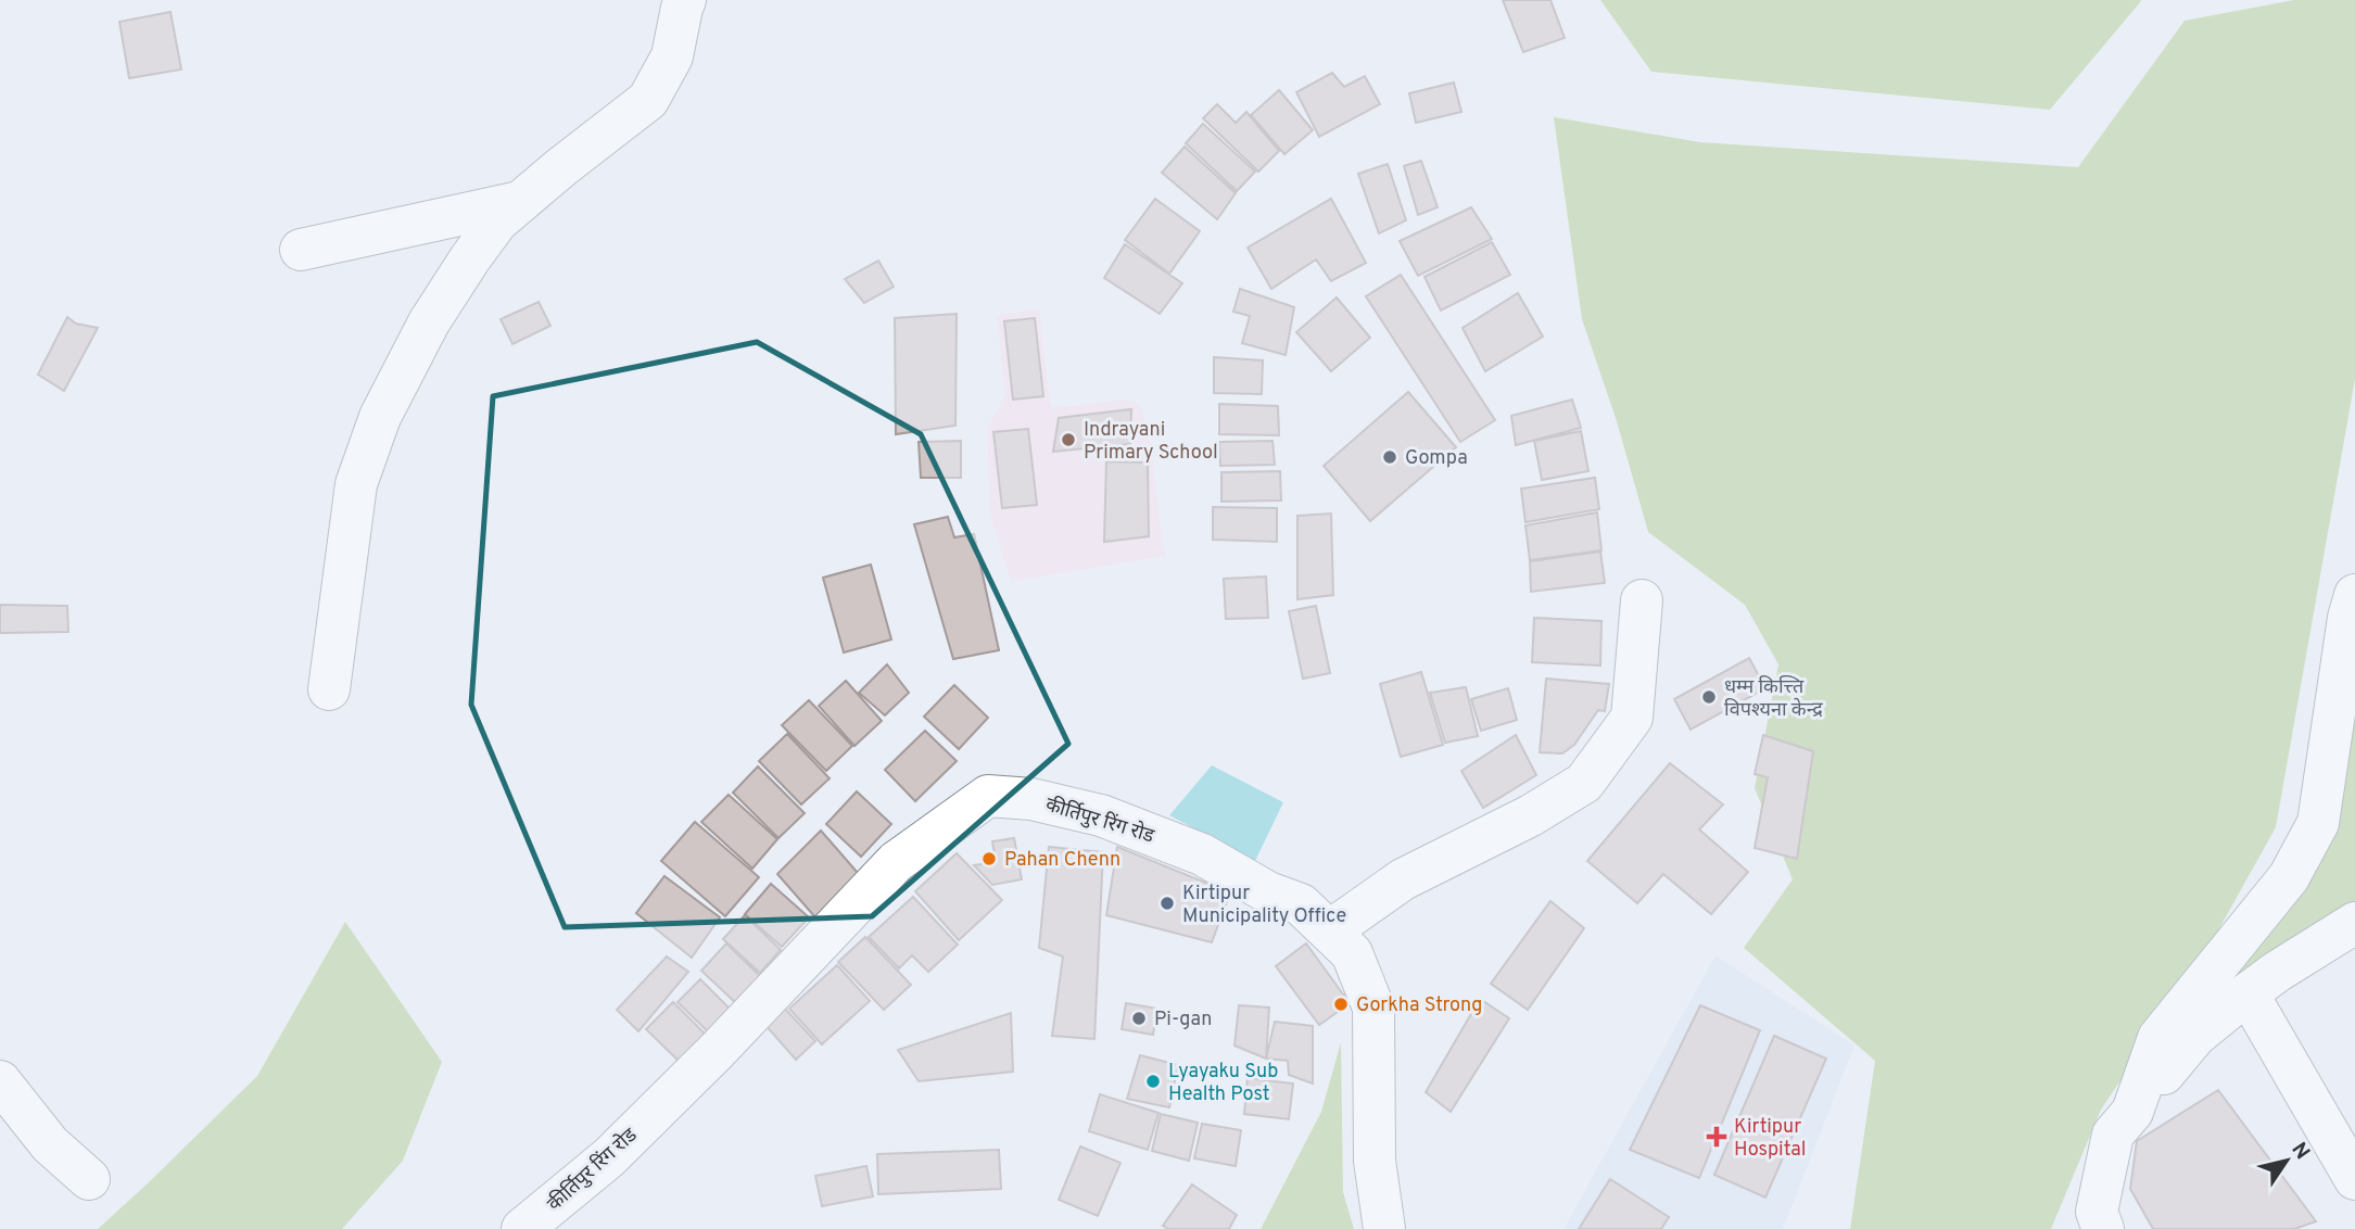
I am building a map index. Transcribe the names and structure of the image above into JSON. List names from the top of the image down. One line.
{"streets":{"street":["कीर्तिपुर रिंग रोड"]},"places":{"other":["Indrayani Primary School","Gompa","धम्म कित्त्ति विपश्यना केन्द्र","Pahan Chenn","Kirtipur Municipality Office","Gorkha Strong","Pi-gan","Lyayaku Sub Health Post"],"health":["Kirtipur Hospital"]},"north":"top right"}
